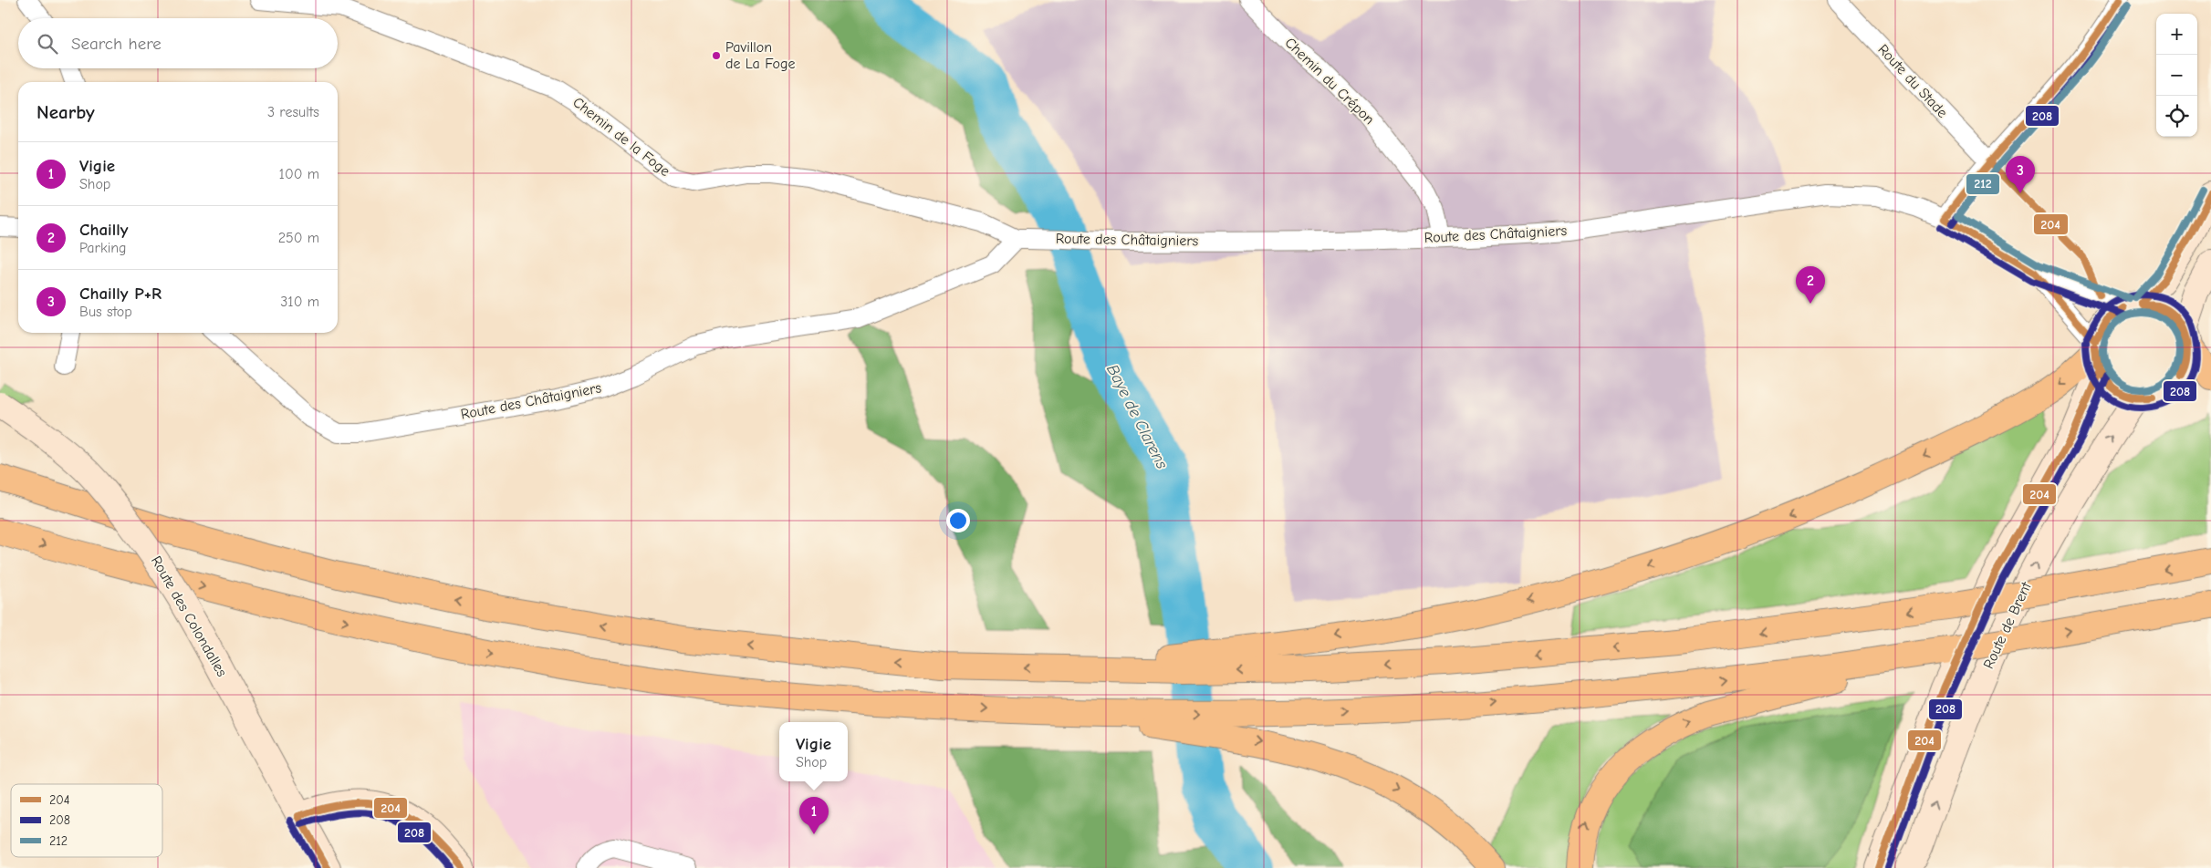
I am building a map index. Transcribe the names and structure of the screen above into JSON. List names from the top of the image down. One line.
{"streets":{"main road":["Route des Colondalles","Route de Brent"],"street":["Chemin du Crépon","Route du Stade","Chemin de la Foge","Route des Châtaigniers"]},"crossings":[["Chemin du Crépon","Route des Châtaigniers"],["Chemin de la Foge","Route des Châtaigniers"],["Route des Châtaigniers","Route de Brent"]],"water":["Baye de Clarens"],"places":["Pavillon de La Foge"],"lines":["transit line 204","transit line 208","transit line 212"],"legend":["204","208","212"],"page":{"map_buttons":["+","−"],"search":"Search here","heading":["Nearby","3 results"],"list":[{"mark":"1","name":"Vigie","note":"Shop","value":"100 m"},{"mark":"2","name":"Chailly","note":"Parking","value":"250 m"},{"mark":"3","name":"Chailly P+R","note":"Bus stop","value":"310 m"}],"pins":["3","2","1"],"popup":["Vigie","Shop"]}}
